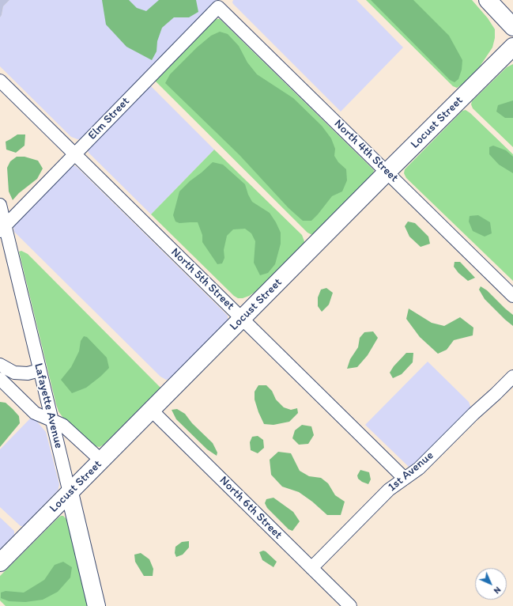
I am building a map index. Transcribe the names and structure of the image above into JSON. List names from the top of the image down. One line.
{"streets":{"main road":["Locust Street","Lafayette Avenue"],"street":["Elm Street","North 4th Street","North 5th Street","1st Avenue","North 6th Street"]},"crossings":[["Elm Street","North 4th Street"],["Elm Street","North 5th Street"],["Elm Street","Lafayette Avenue"],["Locust Street","North 4th Street"],["Locust Street","North 5th Street"],["Locust Street","Lafayette Avenue"],["Locust Street","North 6th Street"],["North 5th Street","1st Avenue"],["1st Avenue","North 6th Street"]],"north":"bottom right"}
